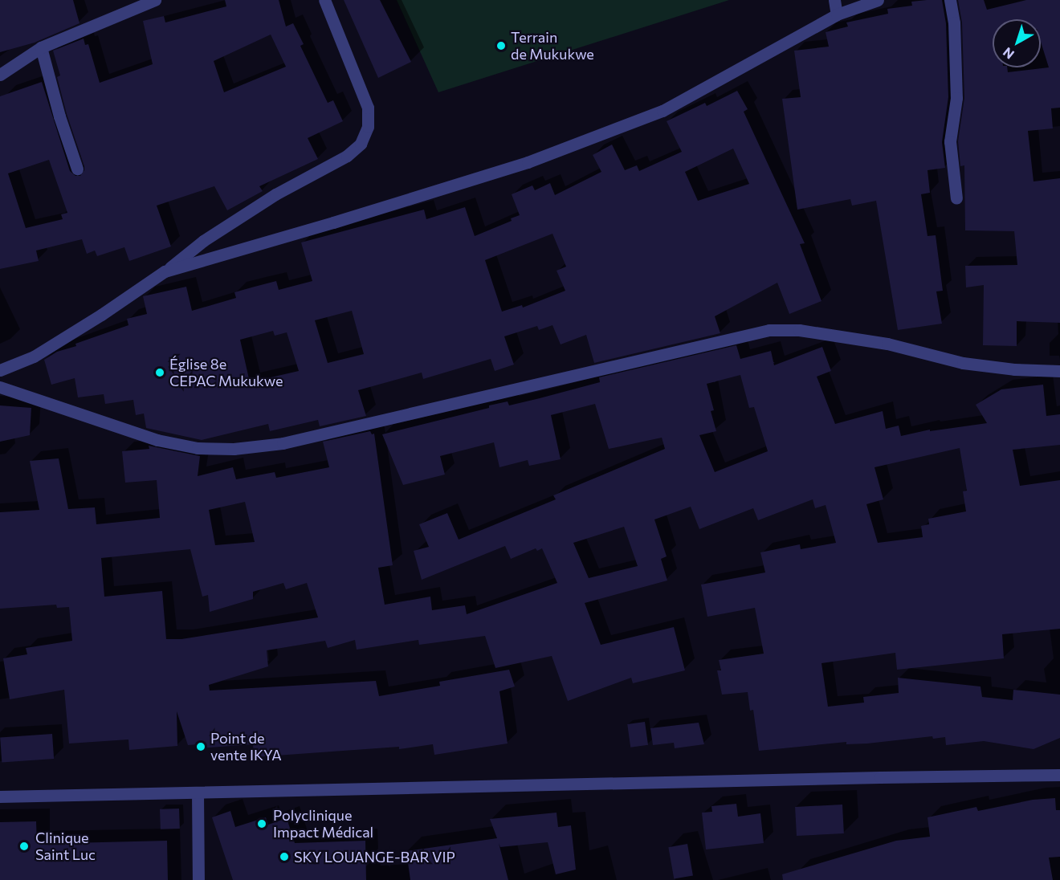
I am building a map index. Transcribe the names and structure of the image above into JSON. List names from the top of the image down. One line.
{"places":["Terrain de Mukukwe","Église 8e CEPAC Mukukwe","Point de vente IKYA","Polyclinique Impact Médical","Clinique Saint Luc","SKY LOUANGE-BAR VIP"],"north":"bottom left"}
